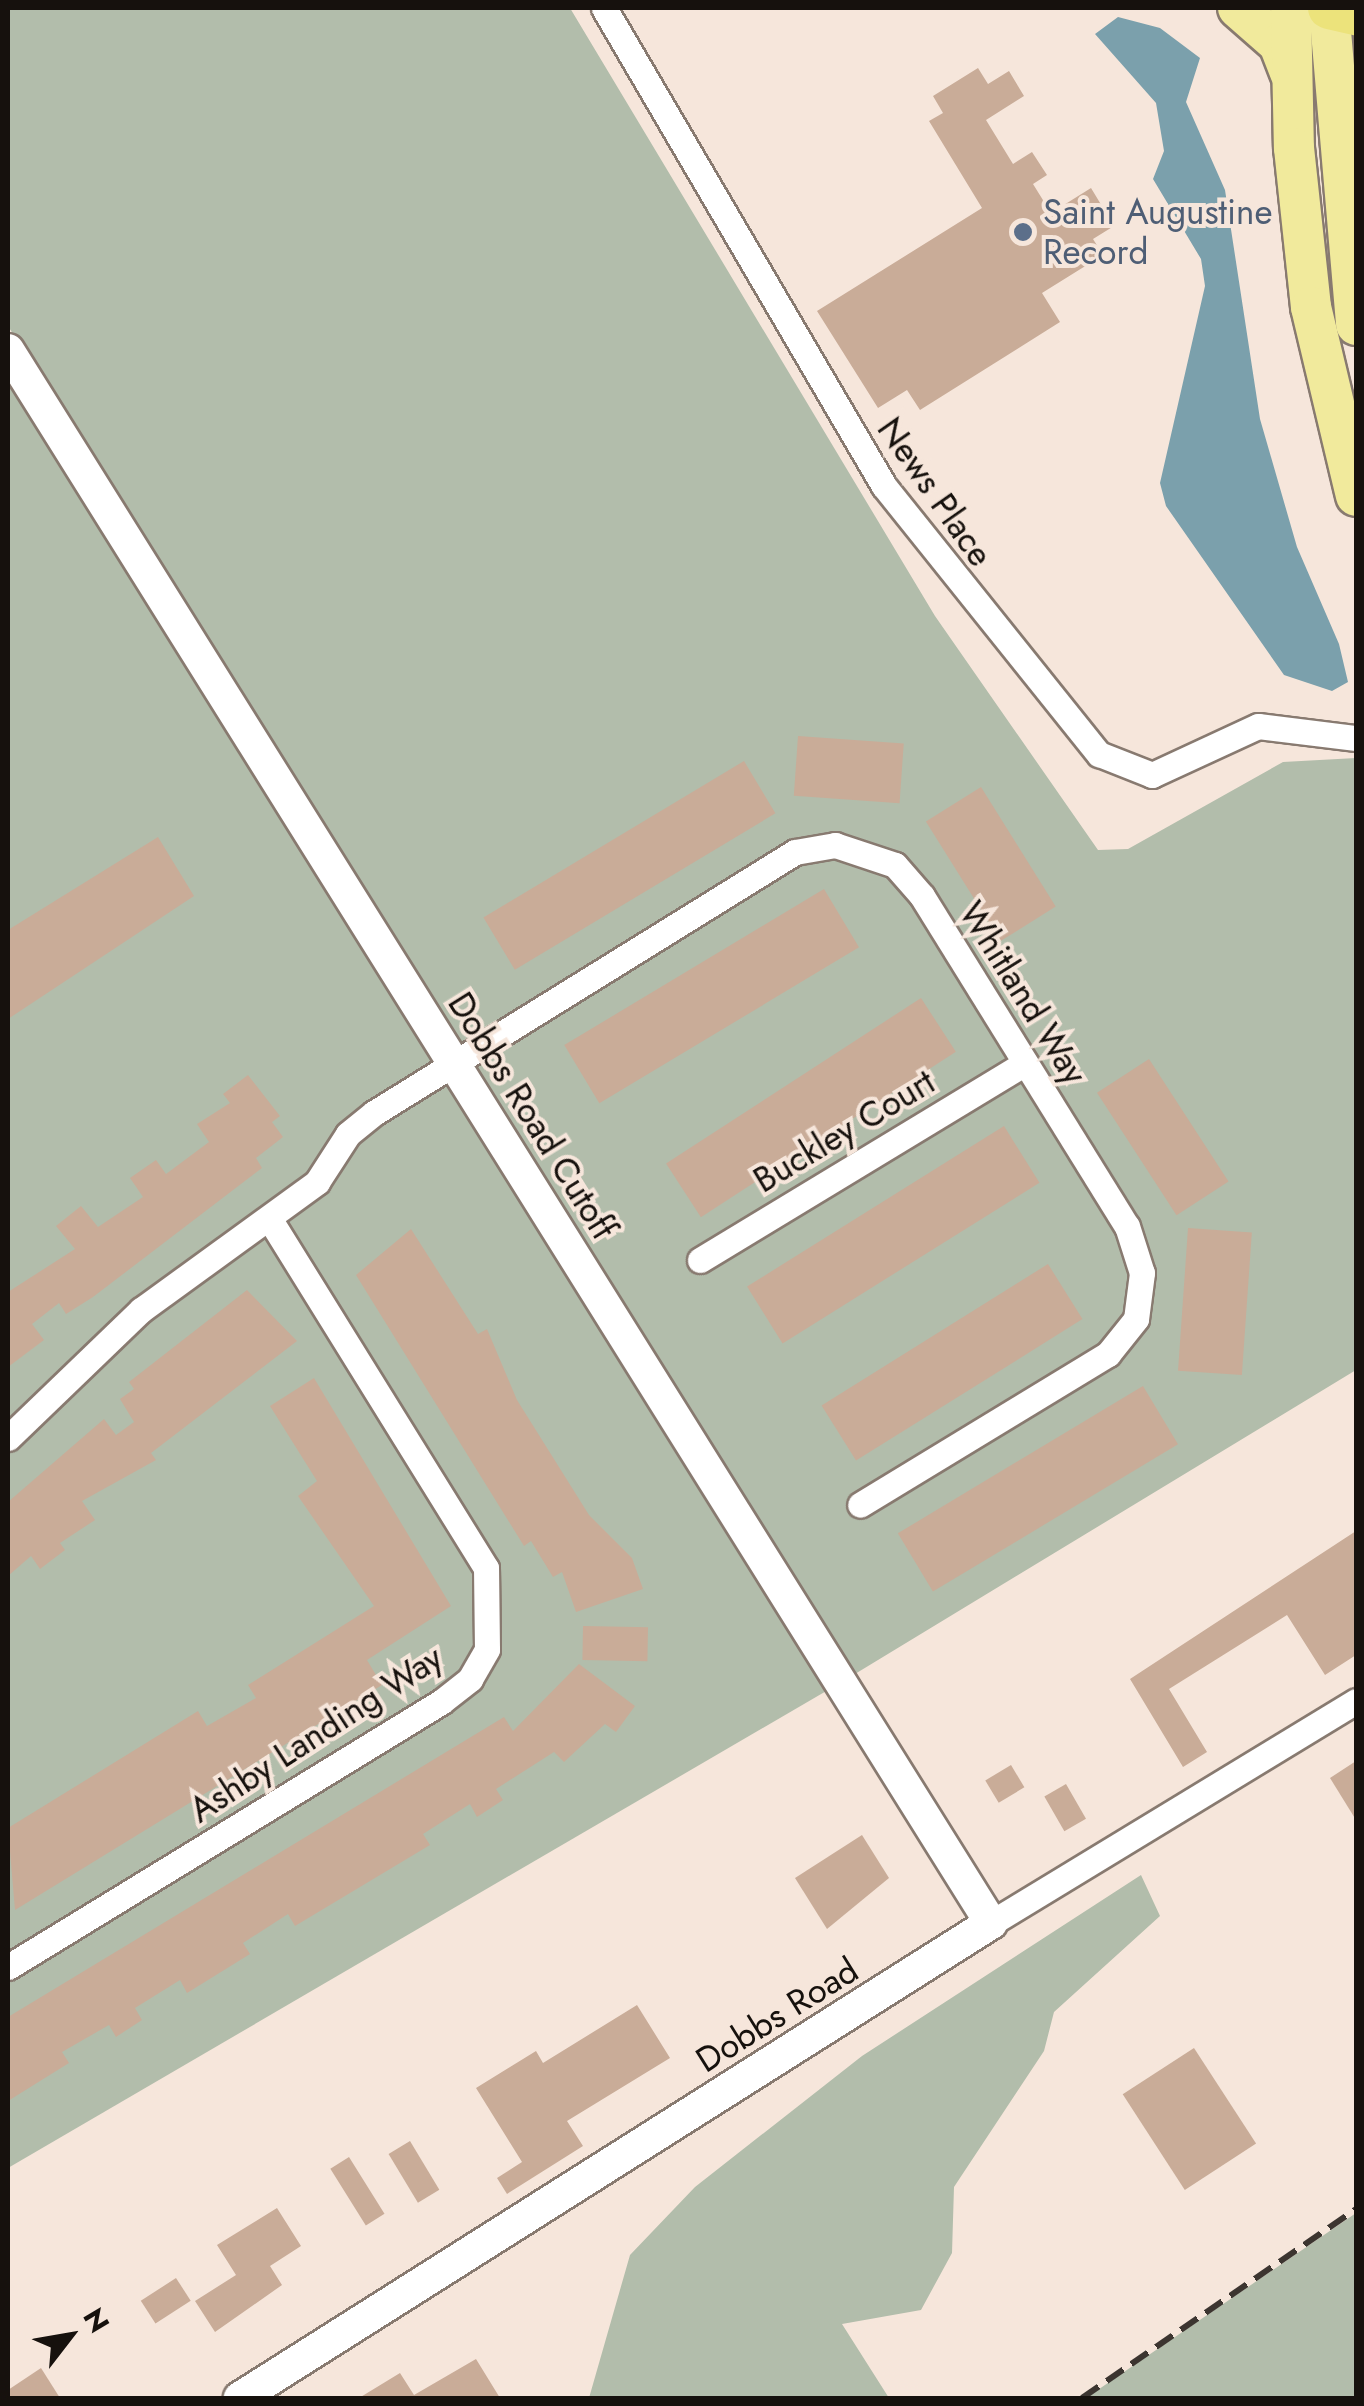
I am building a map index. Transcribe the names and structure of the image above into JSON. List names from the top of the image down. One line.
{"streets":{"street":["News Place","Whitland Way","Dobbs Road Cutoff","Buckley Court","Ashby Landing Way","Dobbs Road"]},"crossings":[["Whitland Way","Dobbs Road Cutoff"],["Whitland Way","Buckley Court"],["Dobbs Road Cutoff","Dobbs Road"]],"places":["Saint Augustine Record"],"north":"top right"}
